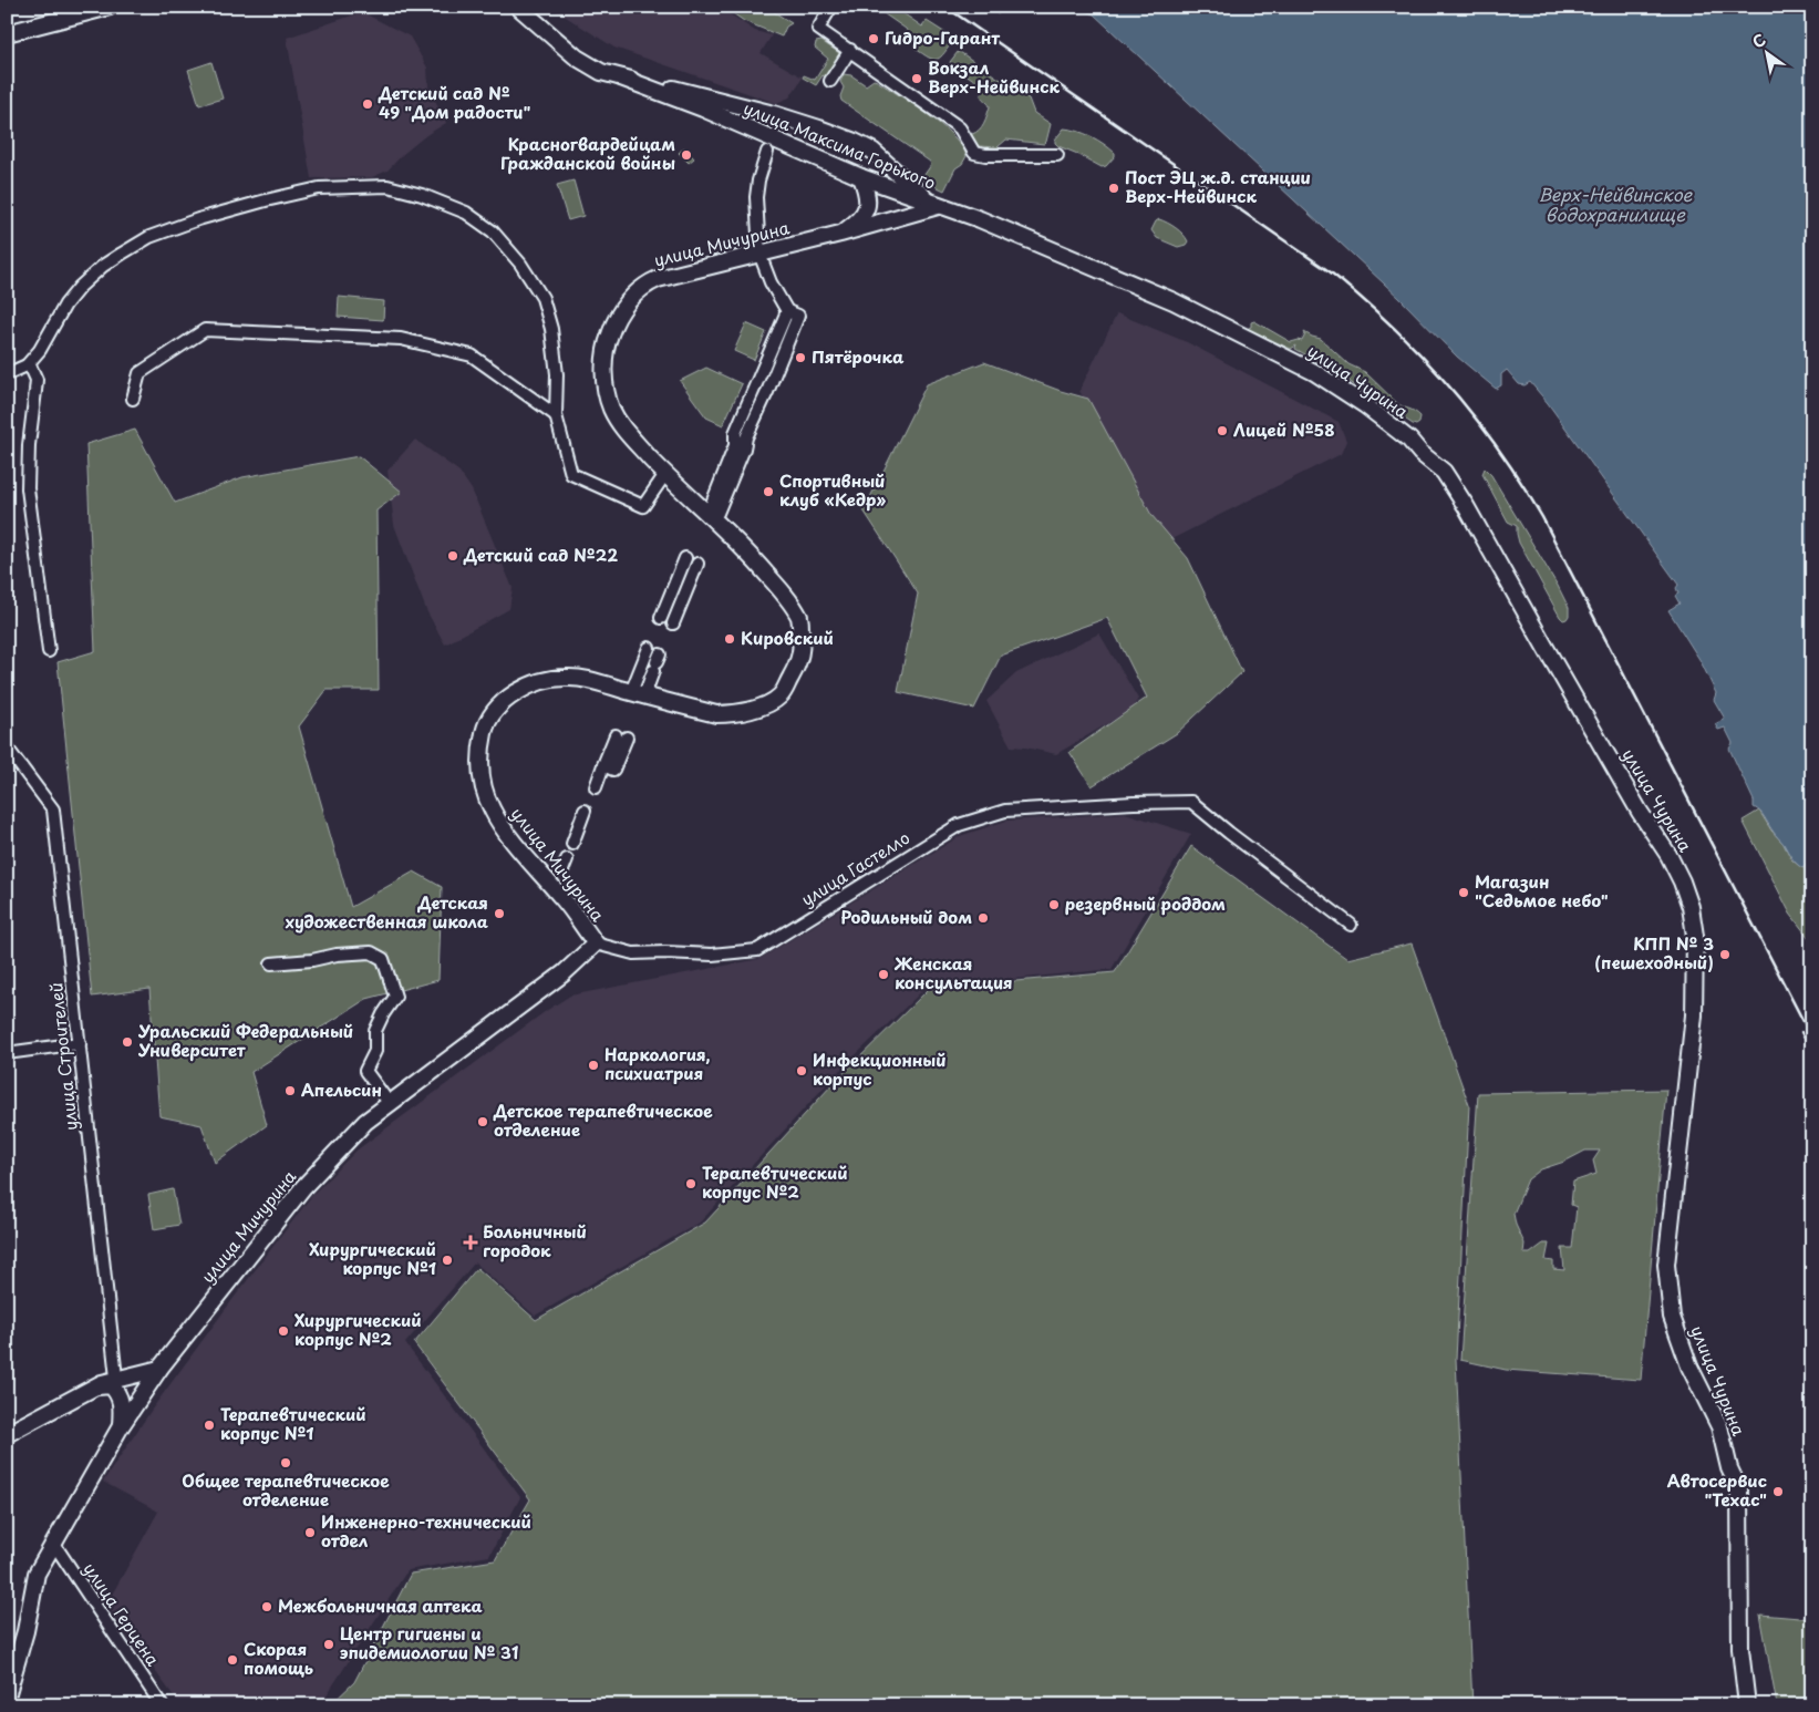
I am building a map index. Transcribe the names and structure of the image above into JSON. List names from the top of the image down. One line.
{"streets":{"street":["улица Максима Горького","улица Мичурина","улица Чурина","улица Гастелло","улица Строителей","улица Герцена"]},"crossings":[["улица Максима Горького","улица Мичурина"],["улица Максима Горького","улица Чурина"],["улица Мичурина","улица Чурина"],["улица Мичурина","улица Гастелло"],["улица Мичурина","улица Герцена"]],"water":["Верх-Нейвинское водохранилище"],"places":{"other":["Гидро-Гарант","Вокзал Верх-Нейвинск","Детский сад № 49 \"Дом радости\"","Красногвардейцам Гражданской войны","Пост ЭЦ ж.д. станции Верх-Нейвинск","Пятёрочка","Лицей №58","Спортивный клуб «Кедр»","Детский сад №22","Кировский","Магазин \"Седьмое небо\"","резервный роддом","Детская художественная школа","Родильный дом","КПП № 3 (пешеходный)","Женская консультация","Уральский Федеральный Университет","Наркология, психиатрия","Инфекционный корпус","Апельсин","Детское терапевтическое отделение","Терапевтический корпус №2","Хирургический корпус №1","Хирургический корпус №2","Терапевтический корпус №1","Общее терапевтическое отделение","Автосервис \"Техас\"","Инженерно-технический отдел","Межбольничная аптека","Центр гигиены и эпидемиологии № 31","Скорая помощь"],"health":["Больничный городок"]},"north":"top left"}
